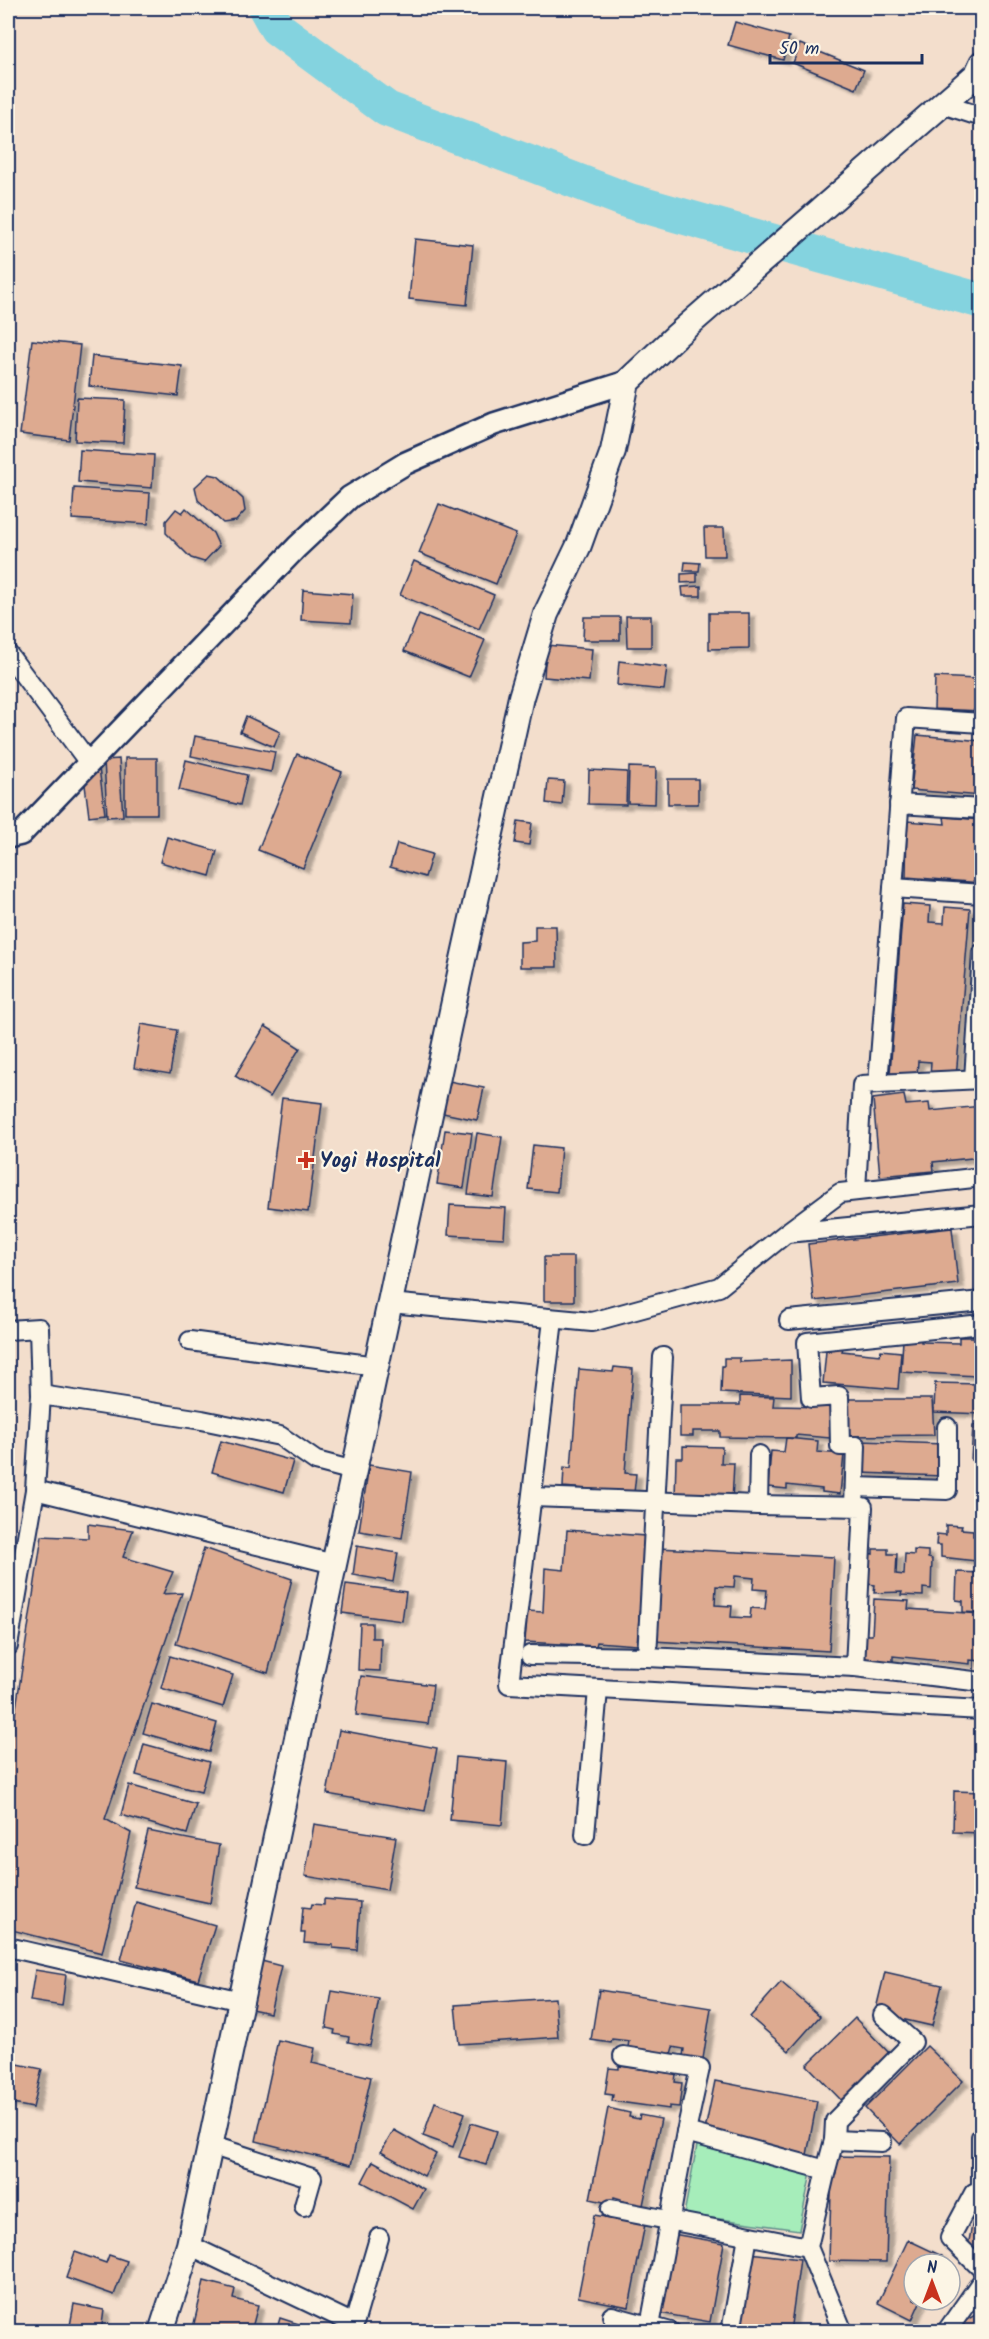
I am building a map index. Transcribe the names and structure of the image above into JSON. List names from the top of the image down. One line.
{"places":{"health":["Yogi Hospital"]},"scale_bar":"50 m","north":"top"}
